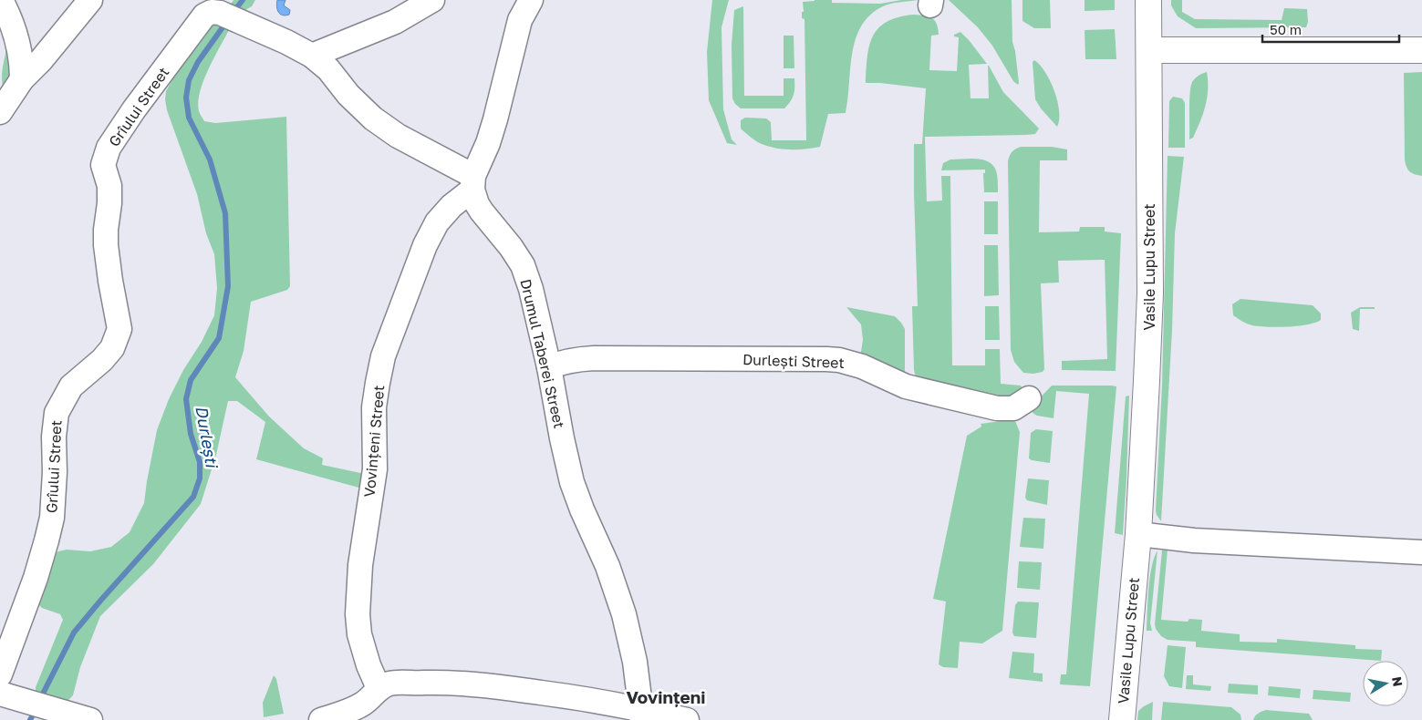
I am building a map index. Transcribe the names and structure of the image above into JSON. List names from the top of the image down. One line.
{"streets":{"main road":["Vasile Lupu Street"],"street":["Grîului Street","Drumul Taberei Street","Durlești Street","Vovințeni Street"]},"crossings":[["Drumul Taberei Street","Durlești Street"],["Drumul Taberei Street","Vovințeni Street"]],"districts":["Vovințeni"],"water":["Durlești"],"scale_bar":"50 m","north":"right"}
